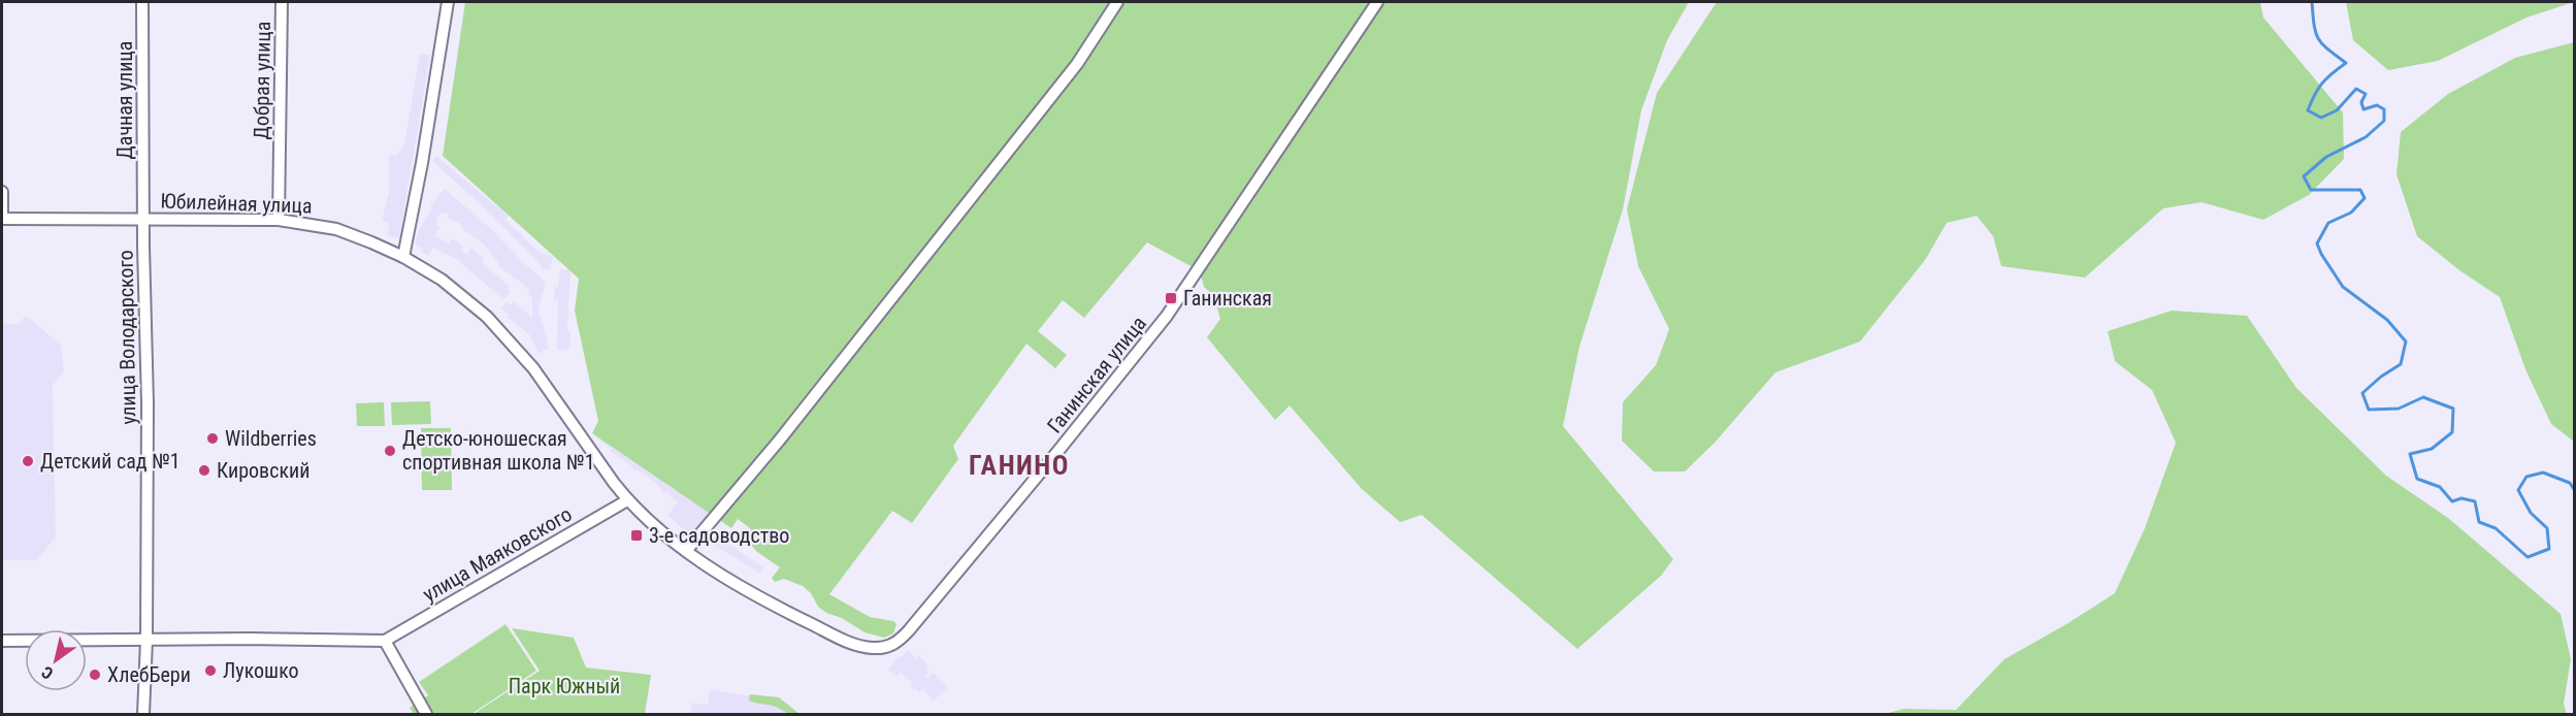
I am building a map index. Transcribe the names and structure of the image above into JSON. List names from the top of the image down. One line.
{"streets":{"street":["Добрая улица","Дачная улица","Юбилейная улица","улица Володарского","Ганинская улица","улица Маяковского"]},"crossings":[["Добрая улица","Юбилейная улица"],["Дачная улица","Юбилейная улица"],["Дачная улица","улица Володарского"],["Юбилейная улица","улица Володарского"],["Юбилейная улица","Ганинская улица"],["Юбилейная улица","улица Маяковского"]],"districts":["ГАНИНО"],"parks":["Парк Южный"],"places":{"transit":["Ганинская","3-е садоводство"],"other":["Wildberries","Детско-юношеская спортивная школа №1","Детский сад №1","Кировский","Лукошко","ХлебБери"]},"north":"bottom left"}
